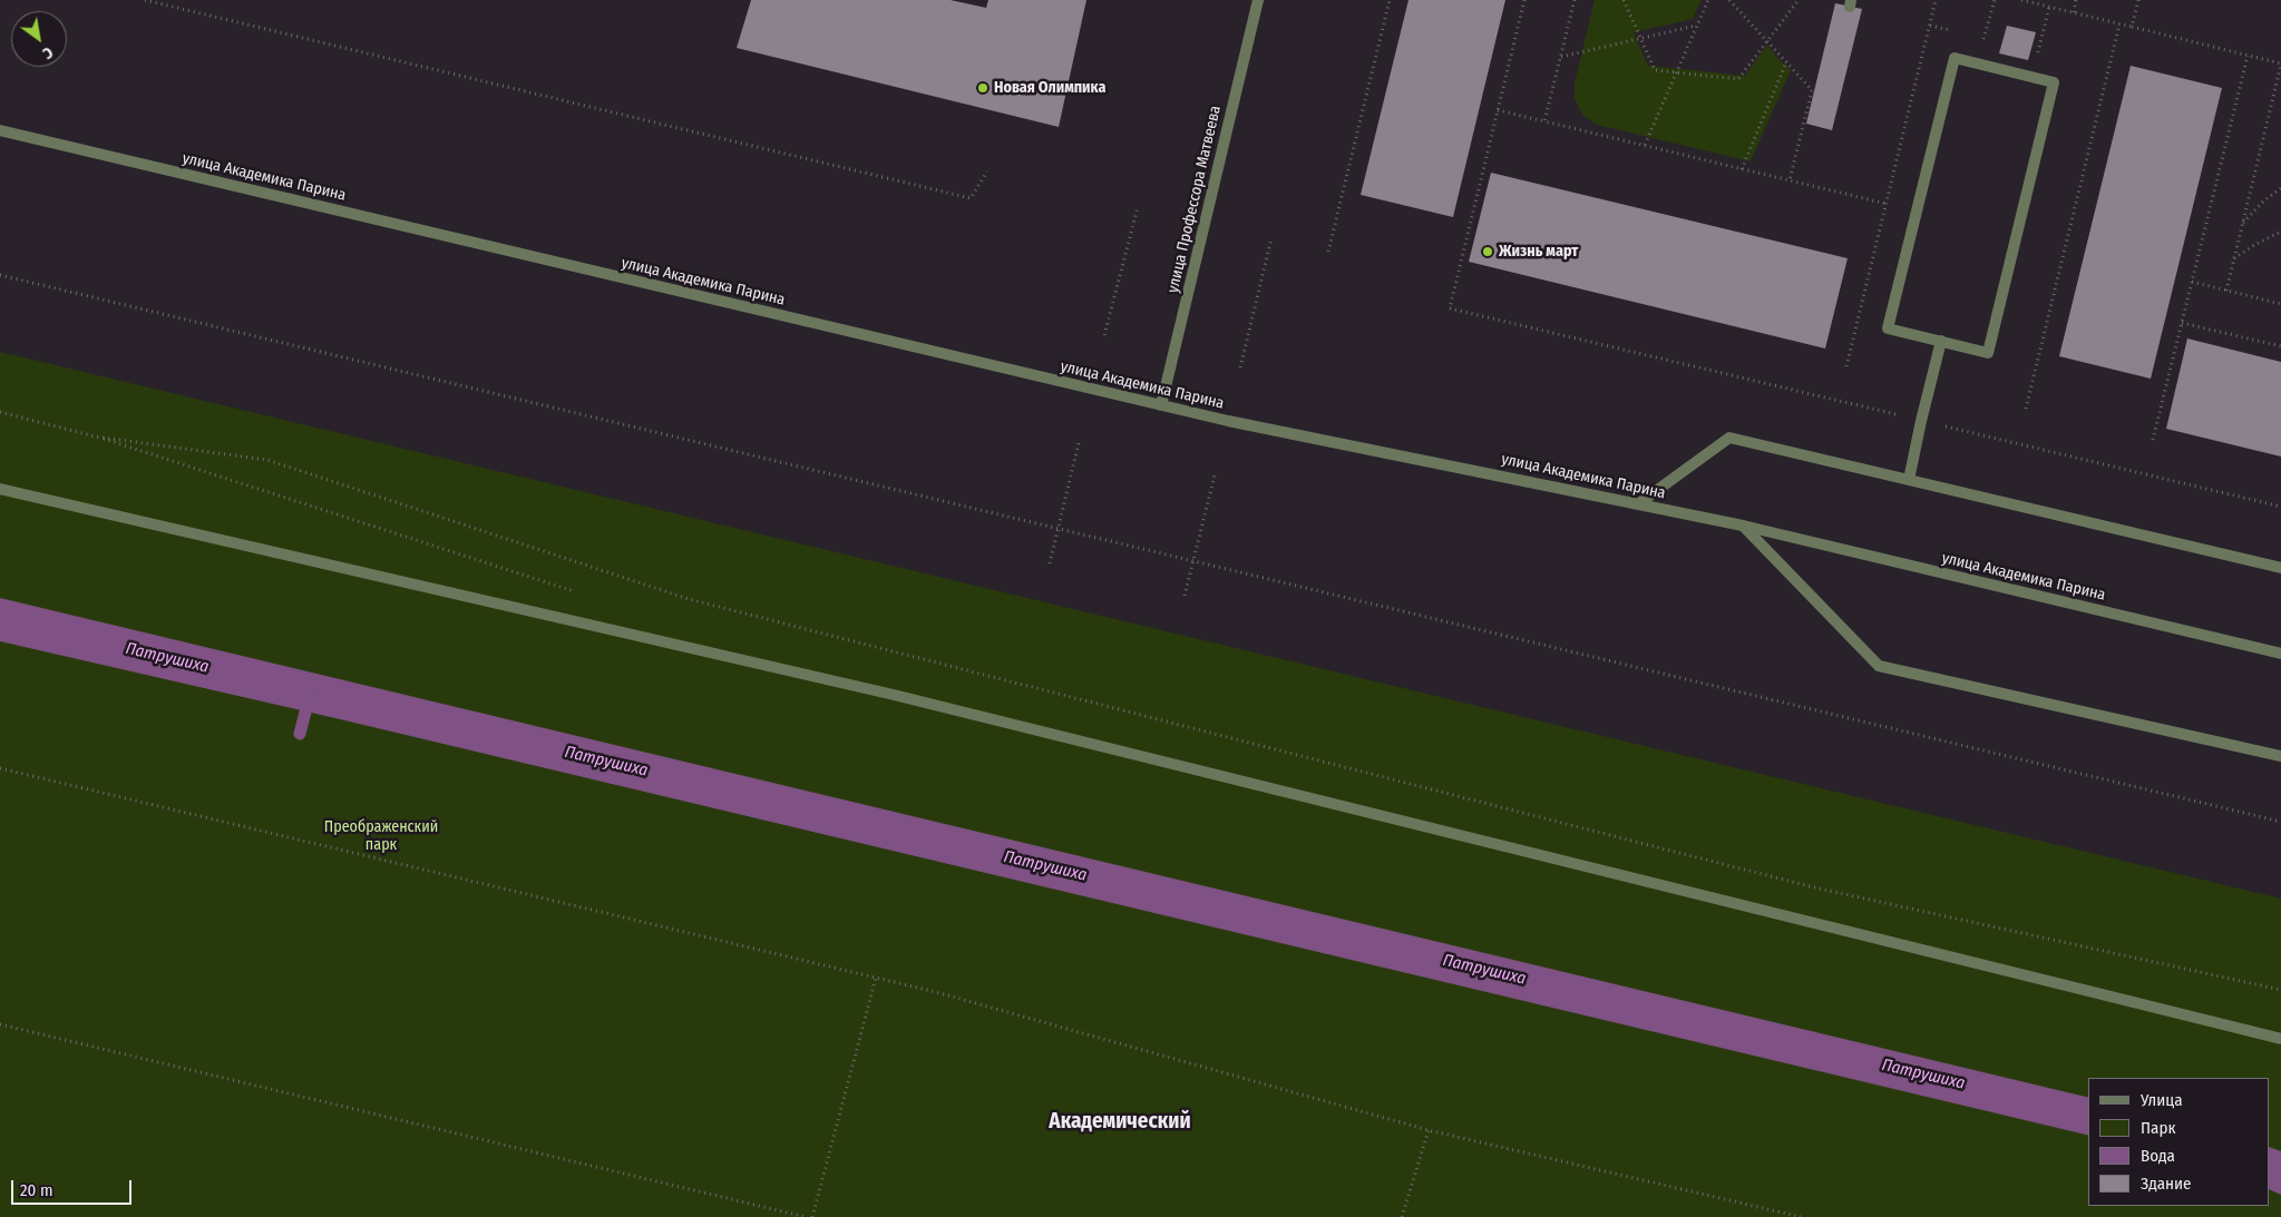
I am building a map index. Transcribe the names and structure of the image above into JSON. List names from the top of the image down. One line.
{"streets":{"street":["улица Академика Парина","улица Профессора Матвеева"]},"crossings":[["улица Академика Парина","улица Профессора Матвеева"]],"districts":["Академический"],"water":["Патрушиха"],"parks":["Преображенский парк"],"places":["Новая Олимпика","Жизнь март"],"legend":["Улица","Парк","Вода","Здание"],"scale_bar":"20 m","north":"bottom right"}
